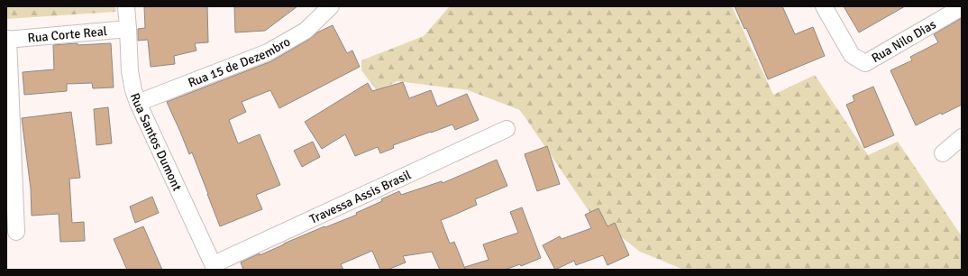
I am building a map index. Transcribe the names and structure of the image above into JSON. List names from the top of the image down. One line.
{"streets":{"street":["Rua Corte Real","Rua Nilo Dias","Rua 15 de Dezembro","Rua Santos Dumont","Travessa Assis Brasil"]},"crossings":[["Rua Corte Real","Rua Santos Dumont"],["Rua 15 de Dezembro","Rua Santos Dumont"],["Rua Santos Dumont","Travessa Assis Brasil"]]}
